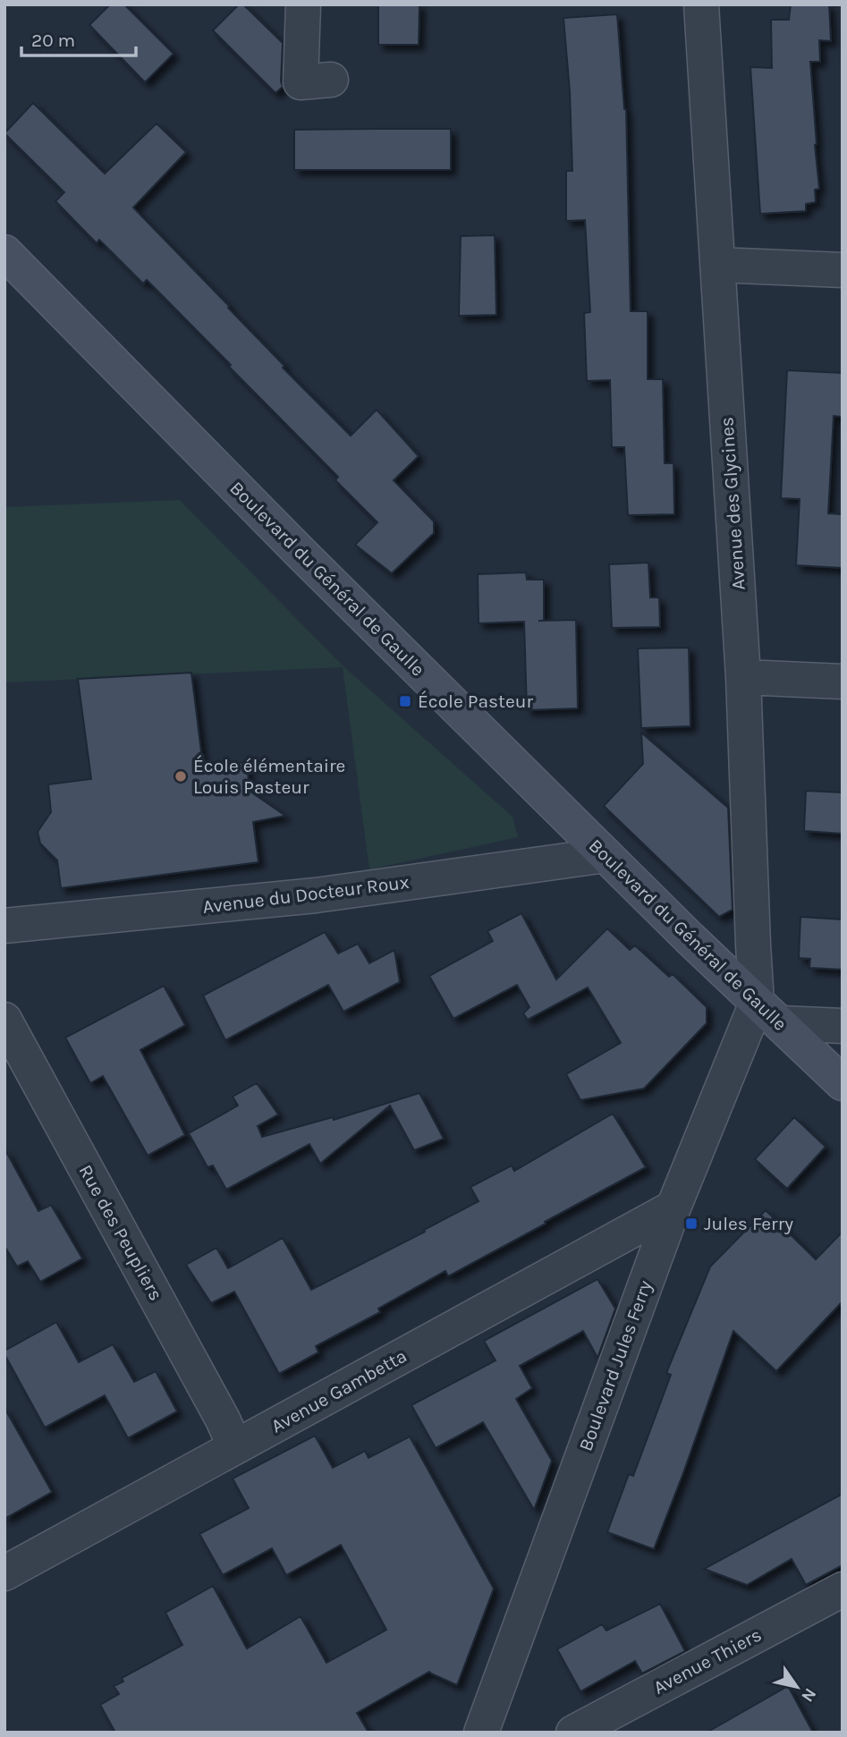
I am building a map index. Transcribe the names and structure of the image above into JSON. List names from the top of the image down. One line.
{"streets":{"street":["Avenue des Glycines","Boulevard du Général de Gaulle","Avenue du Docteur Roux","Rue des Peupliers","Boulevard Jules Ferry","Avenue Gambetta","Avenue Thiers"]},"crossings":[["Avenue des Glycines","Boulevard du Général de Gaulle"],["Avenue des Glycines","Boulevard Jules Ferry"],["Boulevard du Général de Gaulle","Avenue du Docteur Roux"],["Boulevard du Général de Gaulle","Boulevard Jules Ferry"],["Rue des Peupliers","Avenue Gambetta"],["Boulevard Jules Ferry","Avenue Gambetta"]],"places":{"transit":["École Pasteur","Jules Ferry"],"other":["École élémentaire Louis Pasteur"]},"scale_bar":"20 m","north":"bottom right"}
